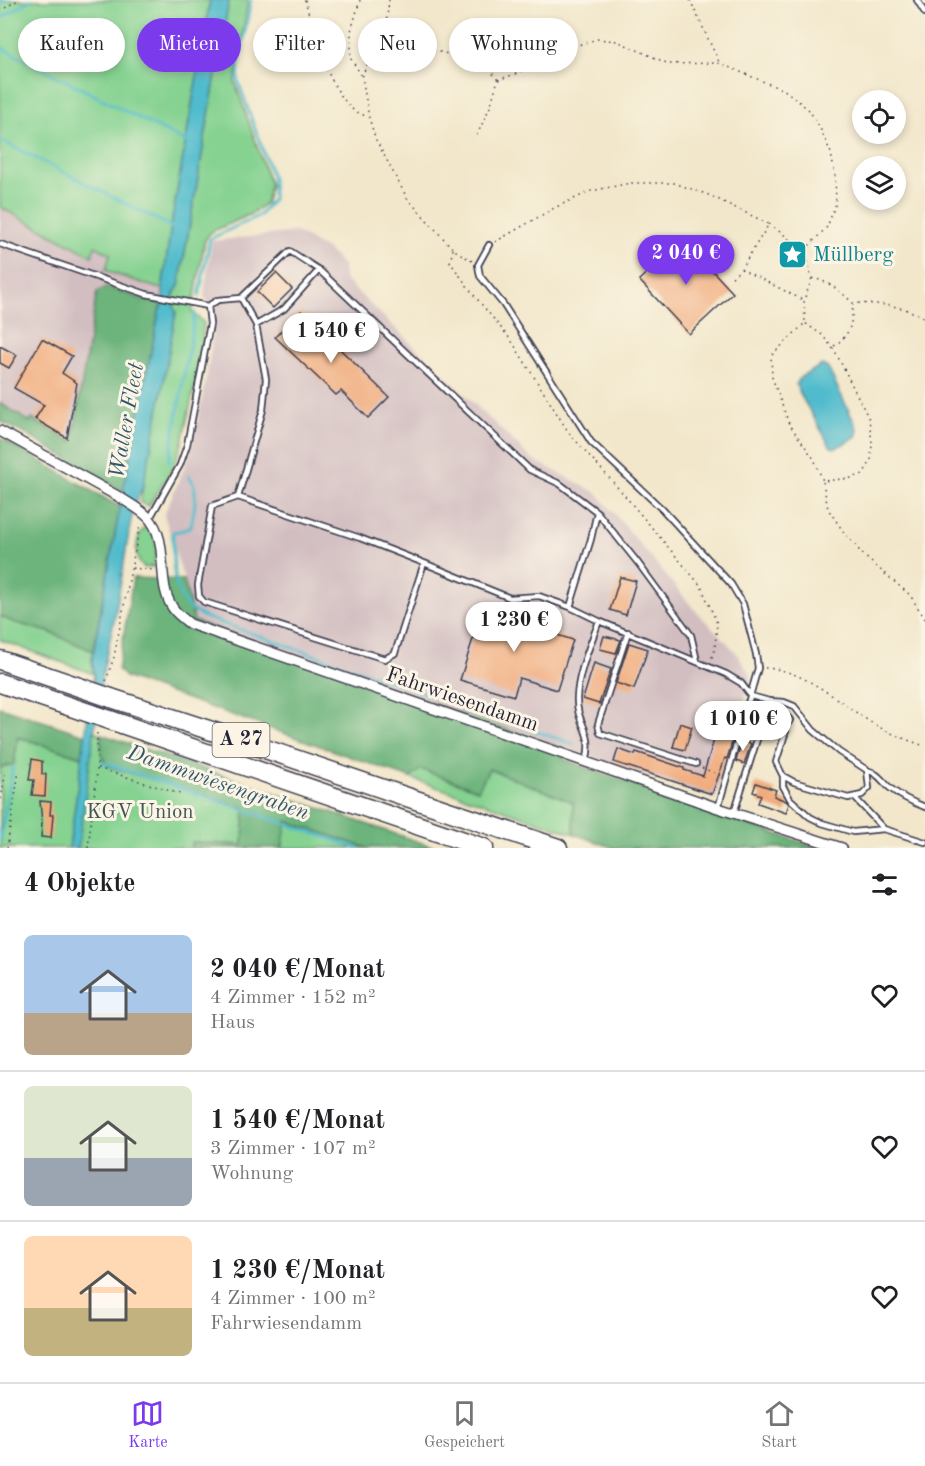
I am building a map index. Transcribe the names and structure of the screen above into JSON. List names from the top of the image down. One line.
{"streets":{"highway":["A 27"],"street":["Fahrwiesendamm"]},"water":["Waller Fleet","Dammwiesengraben"],"parks":["KGV Union"],"places":{"place":["Müllberg"]},"page":{"chip":["Kaufen","Mieten","Filter","Neu","Wohnung"],"price":["2 040 €","1 540 €","1 230 €","1 010 €"],"heading":"4 Objekte","list":[{"name":"2 040 €/Monat","note":"4 Zimmer · 152 m² · Haus"},{"name":"1 540 €/Monat","note":"3 Zimmer · 107 m² · Wohnung"},{"name":"1 230 €/Monat","note":"4 Zimmer · 100 m² · Fahrwiesendamm"}],"tabs":["Karte","Gespeichert","Start"]}}
